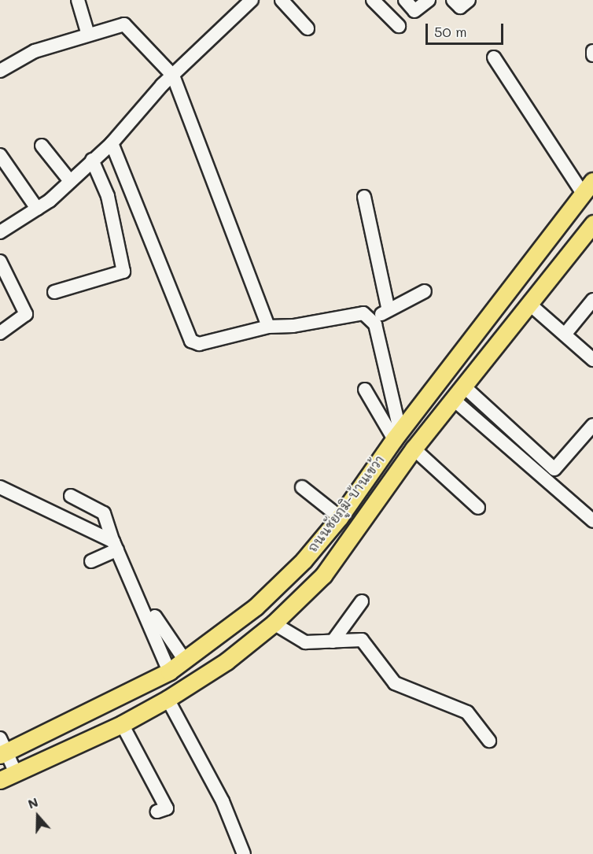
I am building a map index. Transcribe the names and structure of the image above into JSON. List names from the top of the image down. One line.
{"streets":{"main road":["ถนนชัยภูมิ-บ้านเขว้า"]},"scale_bar":"50 m","north":"top"}
